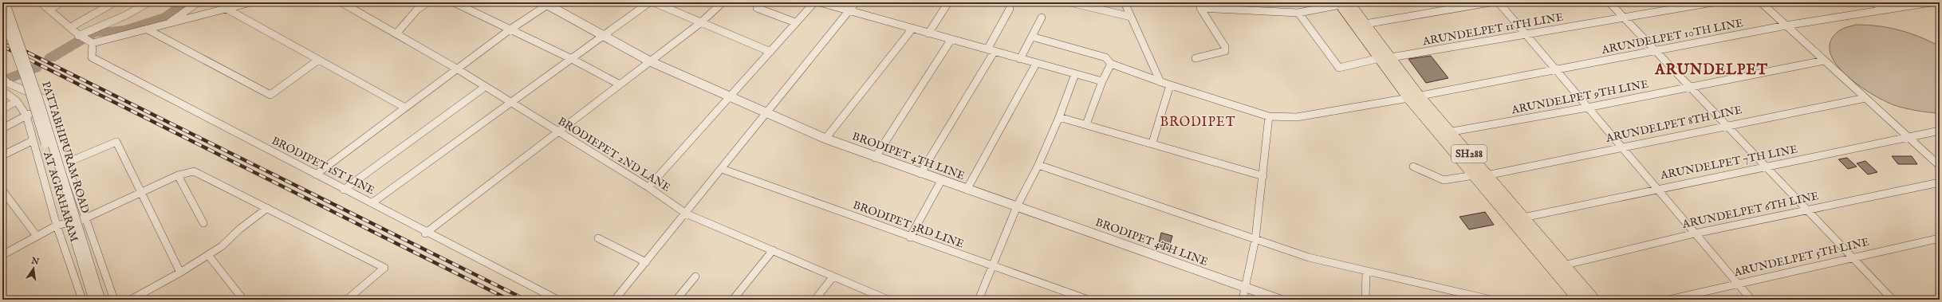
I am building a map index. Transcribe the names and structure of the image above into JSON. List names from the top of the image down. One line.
{"streets":{"main road":["SH288"],"street":["ARUNDELPET 11TH LINE","ARUNDELPET 10TH LINE","ARUNDELPET 9TH LINE","ARUNDELPET 8TH LINE","PATTABHIPURAM ROAD","BRODIEPET 2ND LANE","BRODIPET 4TH LINE","ARUNDELPET 7TH LINE","BRODIPET 1ST LINE","AT AGRAHARAM","ARUNDELPET 6TH LINE","BRODIPET 3RD LINE","ARUNDELPET 5TH LINE"]},"crossings":[["ARUNDELPET 11TH LINE","SH288"],["ARUNDELPET 10TH LINE","SH288"],["ARUNDELPET 9TH LINE","SH288"],["ARUNDELPET 8TH LINE","SH288"],["SH288","ARUNDELPET 7TH LINE"],["SH288","ARUNDELPET 6TH LINE"]],"districts":["ARUNDELPET","BRODIPET"],"north":"top"}
